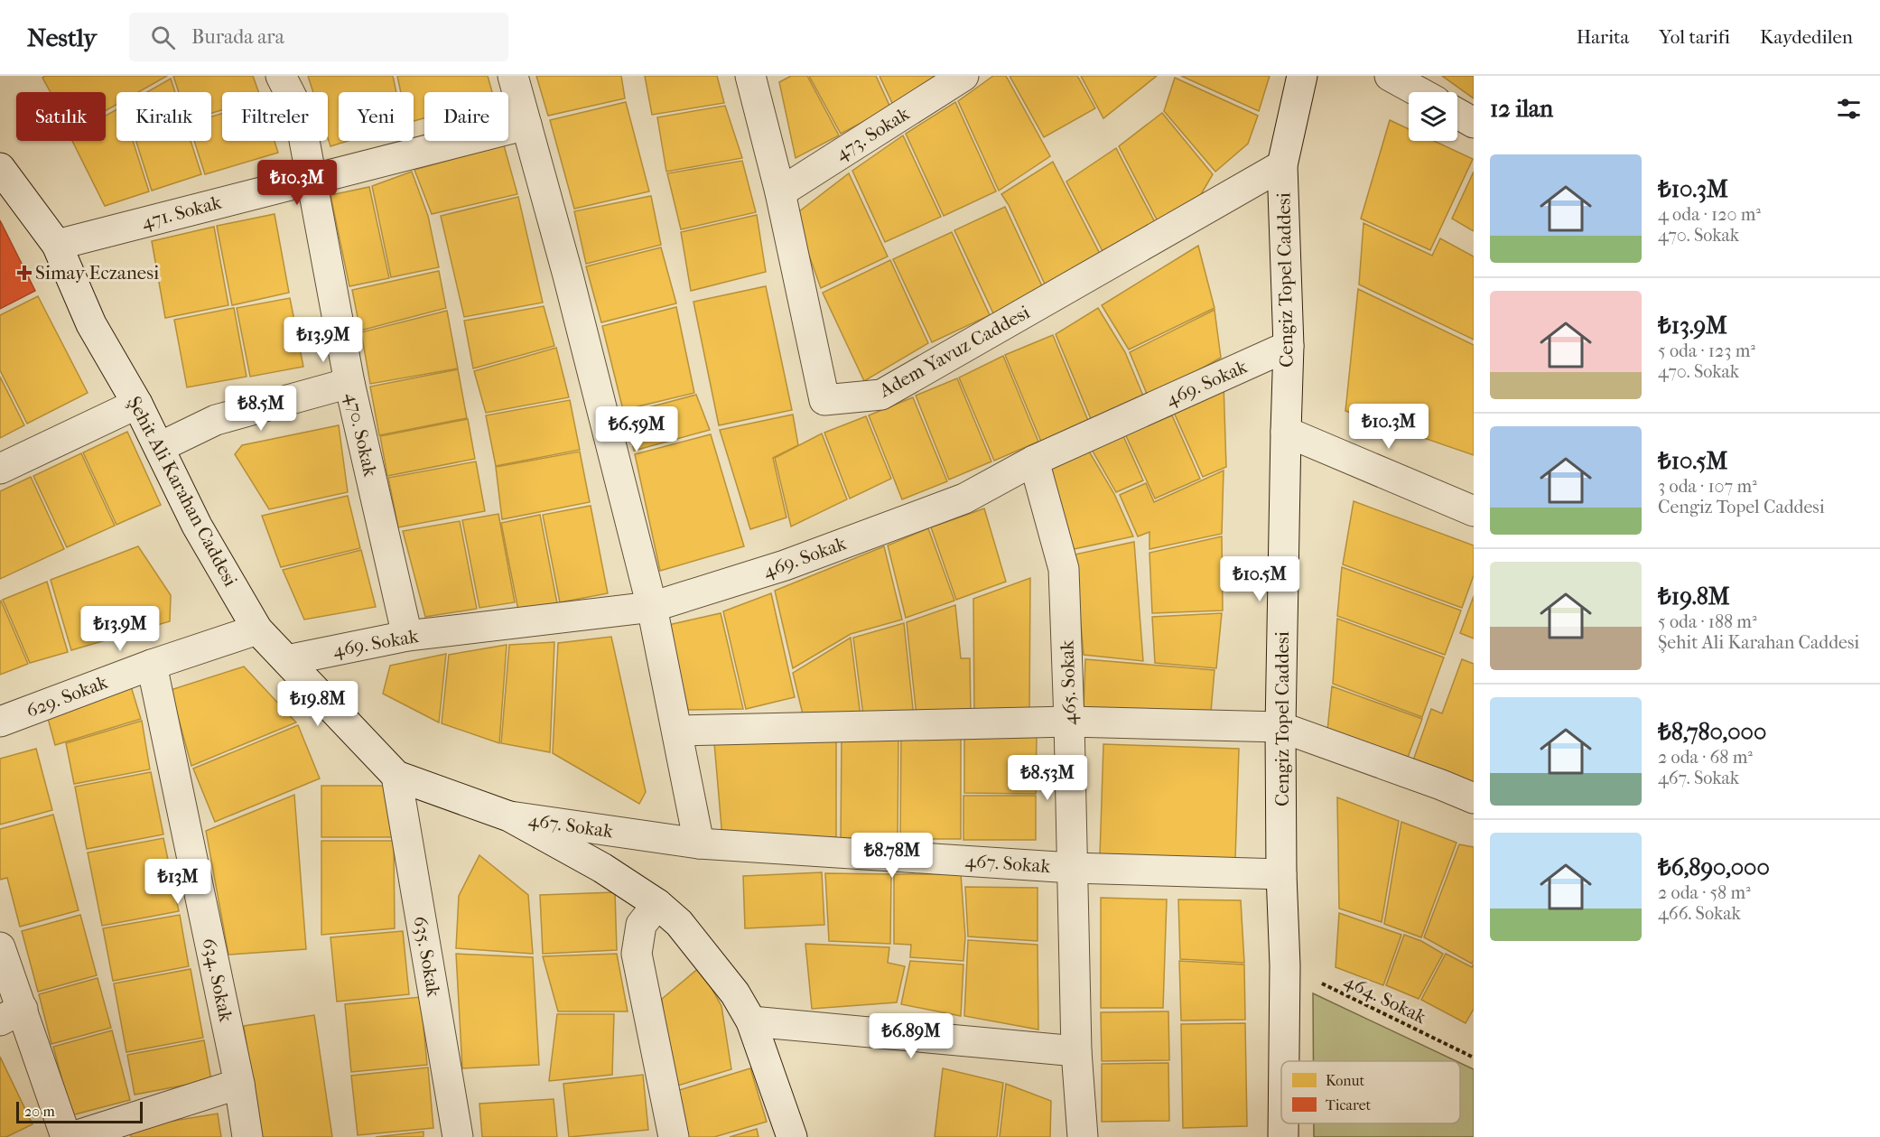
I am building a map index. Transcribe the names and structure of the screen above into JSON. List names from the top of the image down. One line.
{"streets":{"street":["473. Sokak","471. Sokak","Cengiz Topel Caddesi","Adem Yavuz Caddesi","469. Sokak","470. Sokak","Şehit Ali Karahan Caddesi","465. Sokak","629. Sokak","467. Sokak","635. Sokak","634. Sokak"],"path":["464. Sokak"]},"crossings":[["473. Sokak","Adem Yavuz Caddesi"],["471. Sokak","470. Sokak"],["471. Sokak","Şehit Ali Karahan Caddesi"],["Cengiz Topel Caddesi","Adem Yavuz Caddesi"],["Cengiz Topel Caddesi","469. Sokak"],["Cengiz Topel Caddesi","467. Sokak"],["Cengiz Topel Caddesi","464. Sokak"],["469. Sokak","470. Sokak"],["469. Sokak","Şehit Ali Karahan Caddesi"],["469. Sokak","465. Sokak"],["Şehit Ali Karahan Caddesi","629. Sokak"],["Şehit Ali Karahan Caddesi","467. Sokak"],["Şehit Ali Karahan Caddesi","635. Sokak"],["465. Sokak","467. Sokak"],["629. Sokak","634. Sokak"]],"places":{"health":["Simay Eczanesi"]},"legend":["Konut","Ticaret"],"scale_bar":"20 m","page":{"header":"Nestly","search":"Burada ara","nav":["Harita","Yol tarifi","Kaydedilen"],"heading":"12 ilan","chip":["Satılık","Kiralık","Filtreler","Yeni","Daire"],"list":[{"name":"₺10.3M","note":"4 oda · 120 m² · 470. Sokak"},{"name":"₺13.9M","note":"5 oda · 123 m² · 470. Sokak"},{"name":"₺10.5M","note":"3 oda · 107 m² · Cengiz Topel Caddesi"},{"name":"₺19.8M","note":"5 oda · 188 m² · Şehit Ali Karahan Caddesi"},{"name":"₺8,780,000","note":"2 oda · 68 m² · 467. Sokak"},{"name":"₺6,890,000","note":"2 oda · 58 m² · 466. Sokak"}],"price":["₺10.3M","₺13.9M","₺8.5M","₺10.3M","₺6.59M","₺10.5M","₺13.9M","₺19.8M","₺8.53M","₺8.78M","₺13M","₺6.89M"],"scale":"20 m"}}
